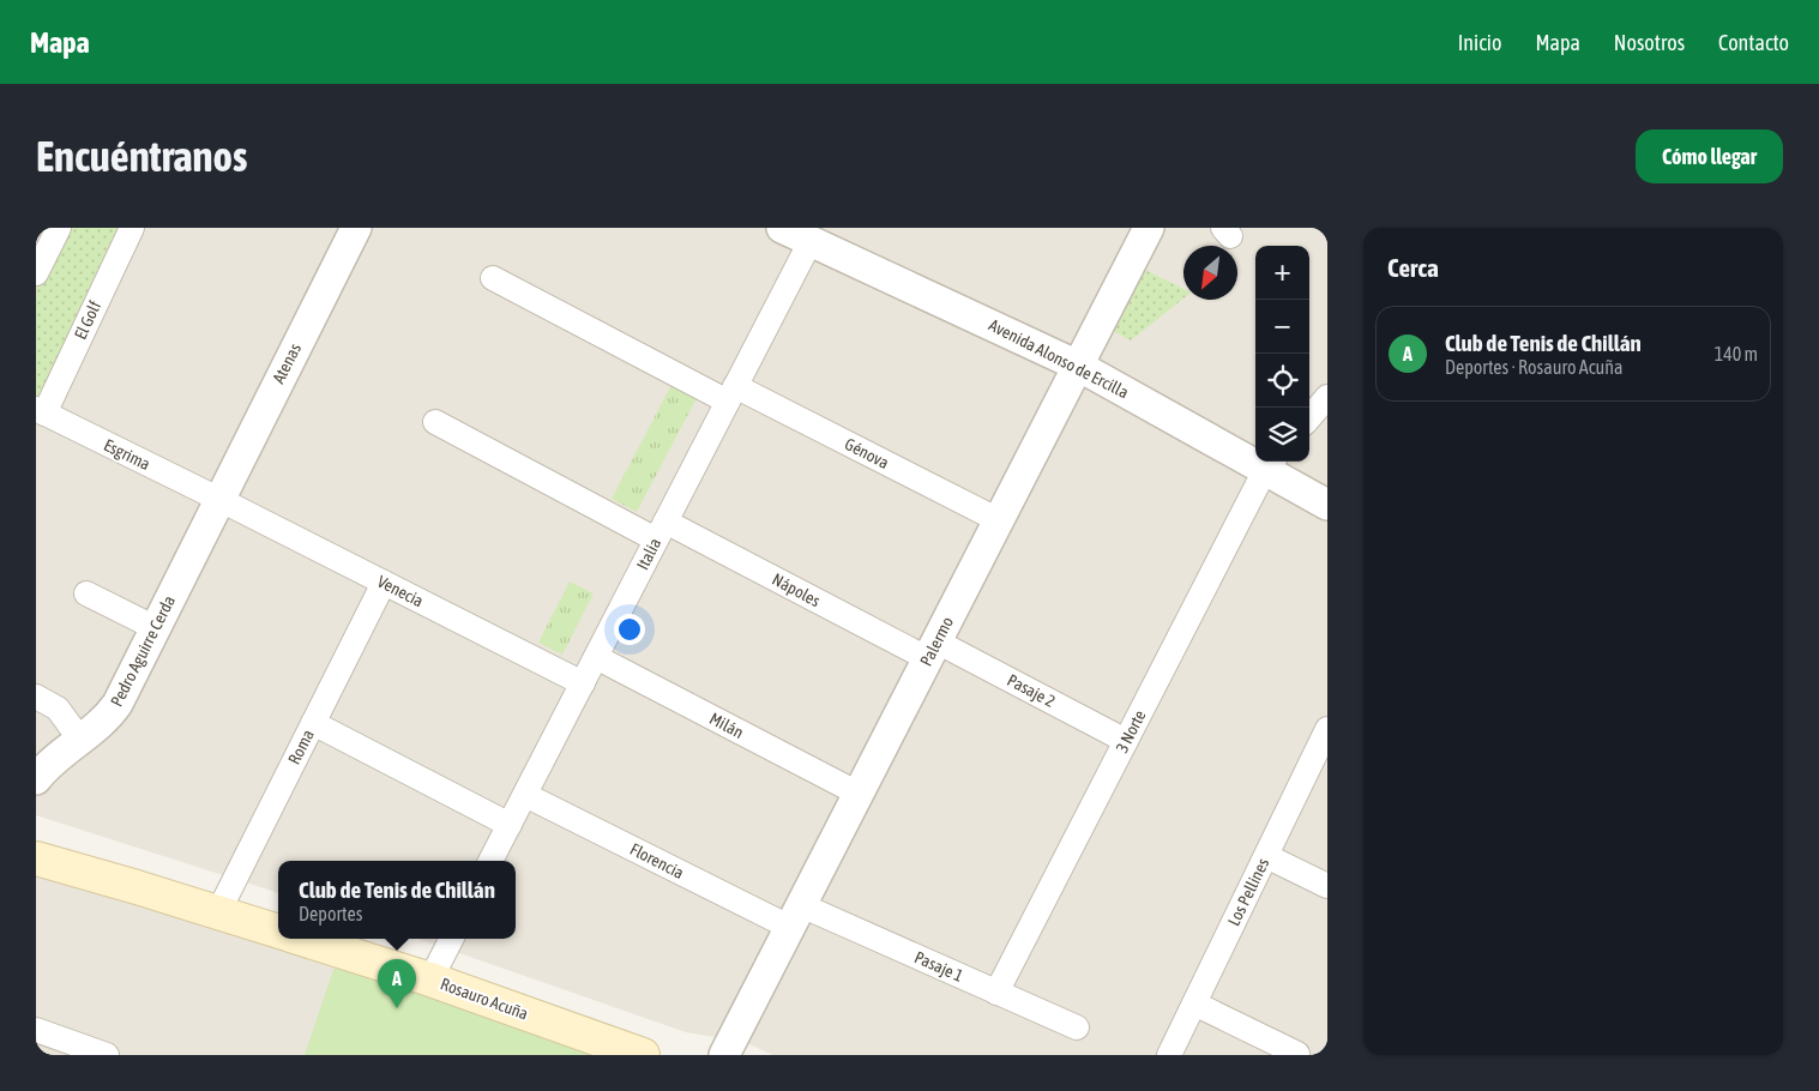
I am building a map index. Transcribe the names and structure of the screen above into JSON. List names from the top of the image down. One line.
{"streets":{"main road":["Rosauro Acuña"],"street":["El Golf","Avenida Alonso de Ercilla","Atenas","Génova","Esgrima","Italia","Nápoles","Venecia","Palermo","Pedro Aguirre Cerda","Pasaje 2","Milán","3 Norte","Roma","Florencia","Los Pellines","Pasaje 1"]},"crossings":[["El Golf","Esgrima"],["Avenida Alonso de Ercilla","Italia"],["Avenida Alonso de Ercilla","Palermo"],["Avenida Alonso de Ercilla","3 Norte"],["Atenas","Esgrima"],["Atenas","Venecia"],["Atenas","Pedro Aguirre Cerda"],["Génova","Italia"],["Génova","Palermo"],["Esgrima","Venecia"],["Esgrima","Pedro Aguirre Cerda"],["Italia","Nápoles"],["Italia","Venecia"],["Italia","Milán"],["Italia","Florencia"],["Nápoles","Palermo"],["Nápoles","Pasaje 2"],["Venecia","Pedro Aguirre Cerda"],["Venecia","Roma"],["Palermo","Pasaje 2"],["Palermo","Milán"],["Palermo","Florencia"],["Palermo","Pasaje 1"],["Pasaje 2","3 Norte"],["3 Norte","Pasaje 1"],["Florencia","Pasaje 1"]],"north":"bottom left","page":{"header":"Mapa","nav":["Inicio","Mapa","Nosotros","Contacto"],"buttons":"Cómo llegar","title":"Encuéntranos","heading":"Cerca","map_buttons":["+","−"],"list":[{"mark":"A","name":"Club de Tenis de Chillán","note":"Deportes · Rosauro Acuña","value":"140 m"}],"popup":["Club de Tenis de Chillán","Deportes"],"pins":"A"}}
